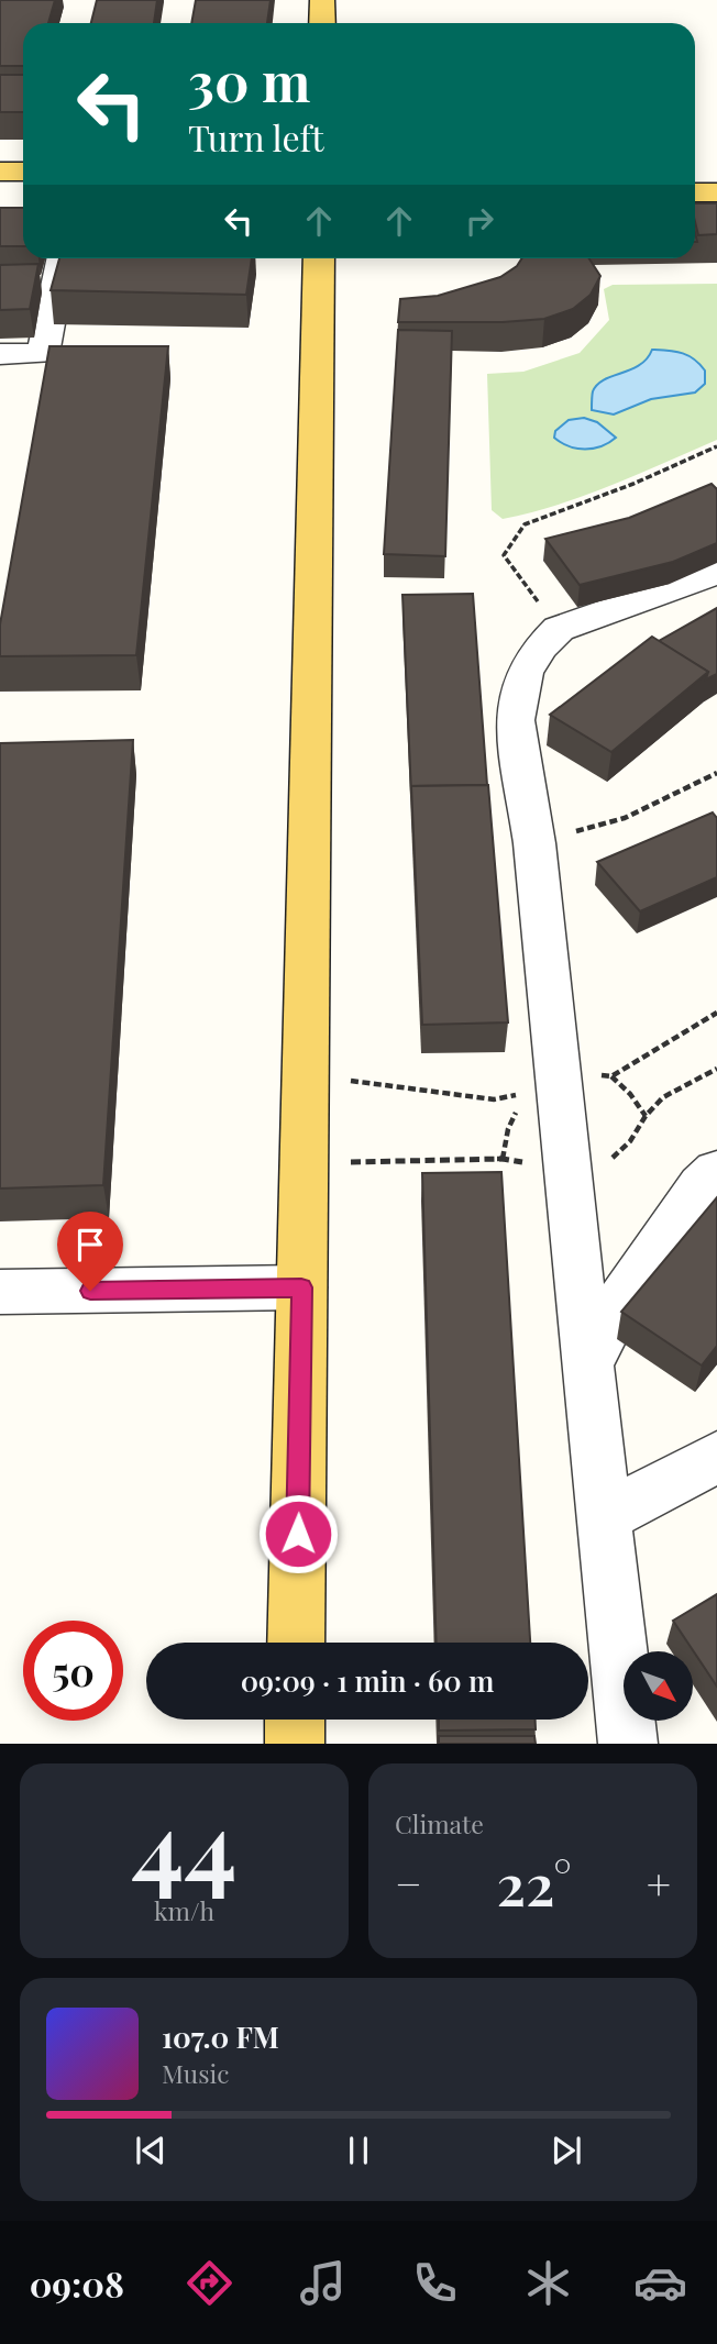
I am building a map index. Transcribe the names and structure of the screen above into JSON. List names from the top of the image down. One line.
{"north":"bottom right","page":{"turn":["30 m","Turn left"],"limit":"50","trip":"09:09 · 1 min · 60 m","tile":[["44","km/h"],"Climate"],"heat":["−","22°","+"],"song":["107.0 FM","Music"],"tabs":"09:08"}}
